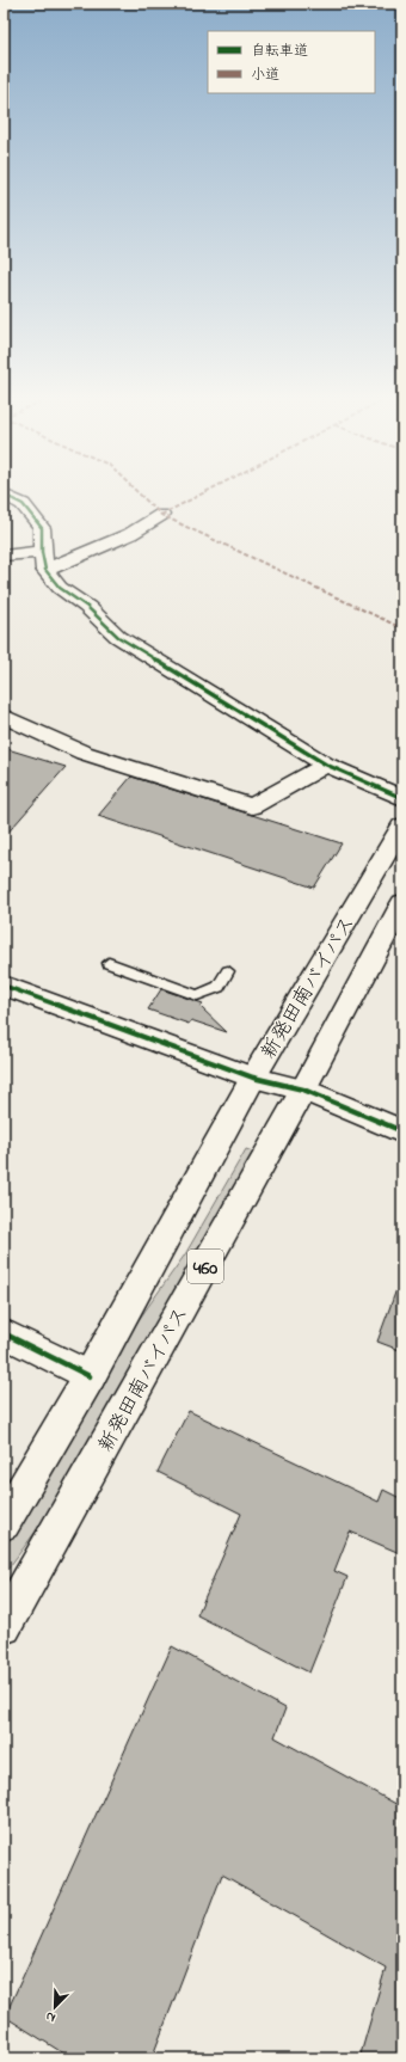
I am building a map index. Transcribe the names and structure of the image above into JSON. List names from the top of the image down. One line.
{"streets":{"main road":["新発田南バイパス","460"]},"legend":["自転車道","小道"],"north":"bottom left"}
